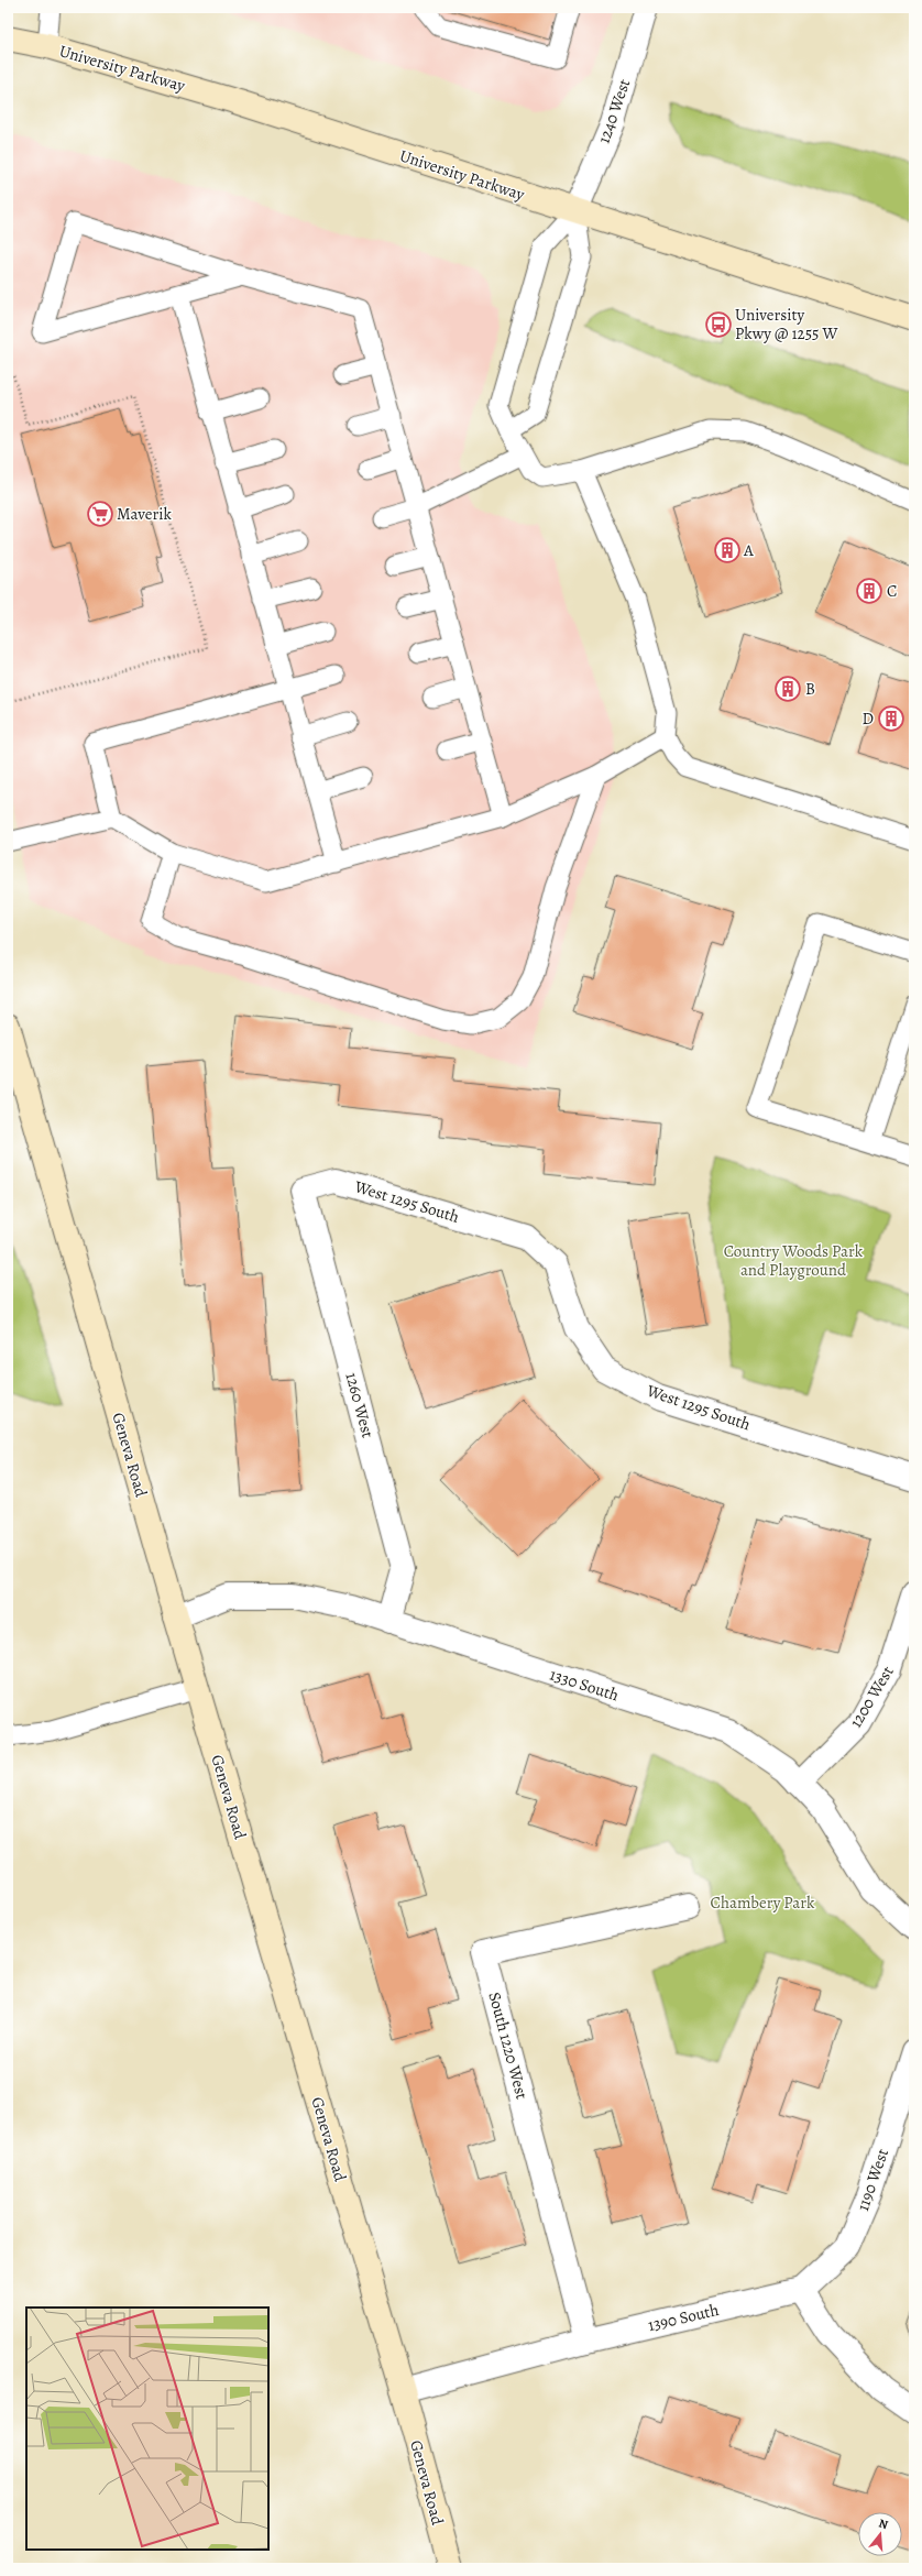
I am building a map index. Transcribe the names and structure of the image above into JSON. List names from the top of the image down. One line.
{"streets":{"main road":["University Parkway","Geneva Road"],"street":["1240 West","West 1295 South","1260 West","1330 South","1200 West","South 1220 West","1190 West","1390 South"]},"crossings":[["University Parkway","1240 West"],["West 1295 South","1260 West"],["1260 West","1330 South"],["Geneva Road","1330 South"],["Geneva Road","1390 South"],["1330 South","1200 West"],["South 1220 West","1390 South"],["1190 West","1390 South"]],"parks":["Country Woods Park and Playground","Chambery Park"],"places":{"bus stop":["University Pkwy @ 1255 W"],"supermarket":["Maverik"],"building":["A","C","B","D"]},"north":"top"}
